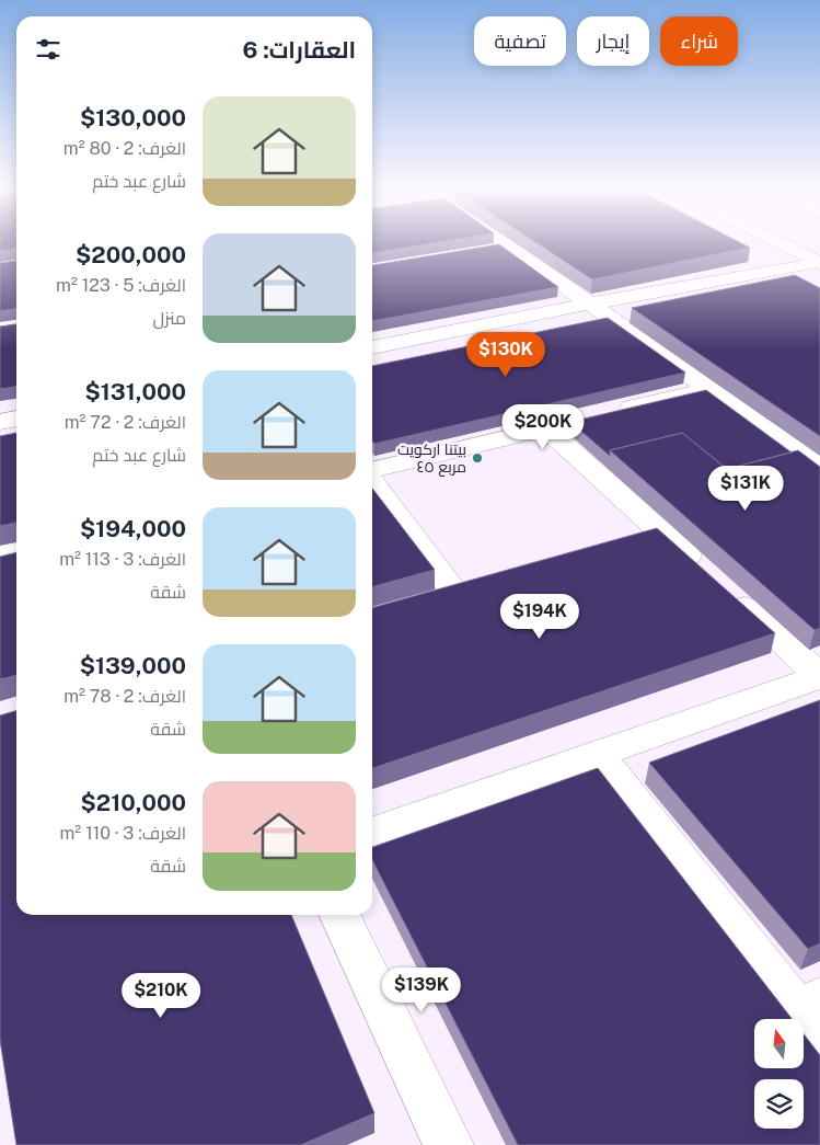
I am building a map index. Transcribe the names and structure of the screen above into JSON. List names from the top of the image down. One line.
{"places":["بيتنا اركويت مربع ٤٥"],"north":"top","page":{"chip":["شراء","إيجار","تصفية"],"heading":"العقارات: 6","list":[{"name":"$130,000","note":"الغرف: 2 · 80 m² · شارع عبد ختم"},{"name":"$200,000","note":"الغرف: 5 · 123 m² · منزل"},{"name":"$131,000","note":"الغرف: 2 · 72 m² · شارع عبد ختم"},{"name":"$194,000","note":"الغرف: 3 · 113 m² · شقة"},{"name":"$139,000","note":"الغرف: 2 · 78 m² · شقة"},{"name":"$210,000","note":"الغرف: 3 · 110 m² · شقة"}],"price":["$130K","$200K","$131K","$194K","$139K","$210K"]}}
